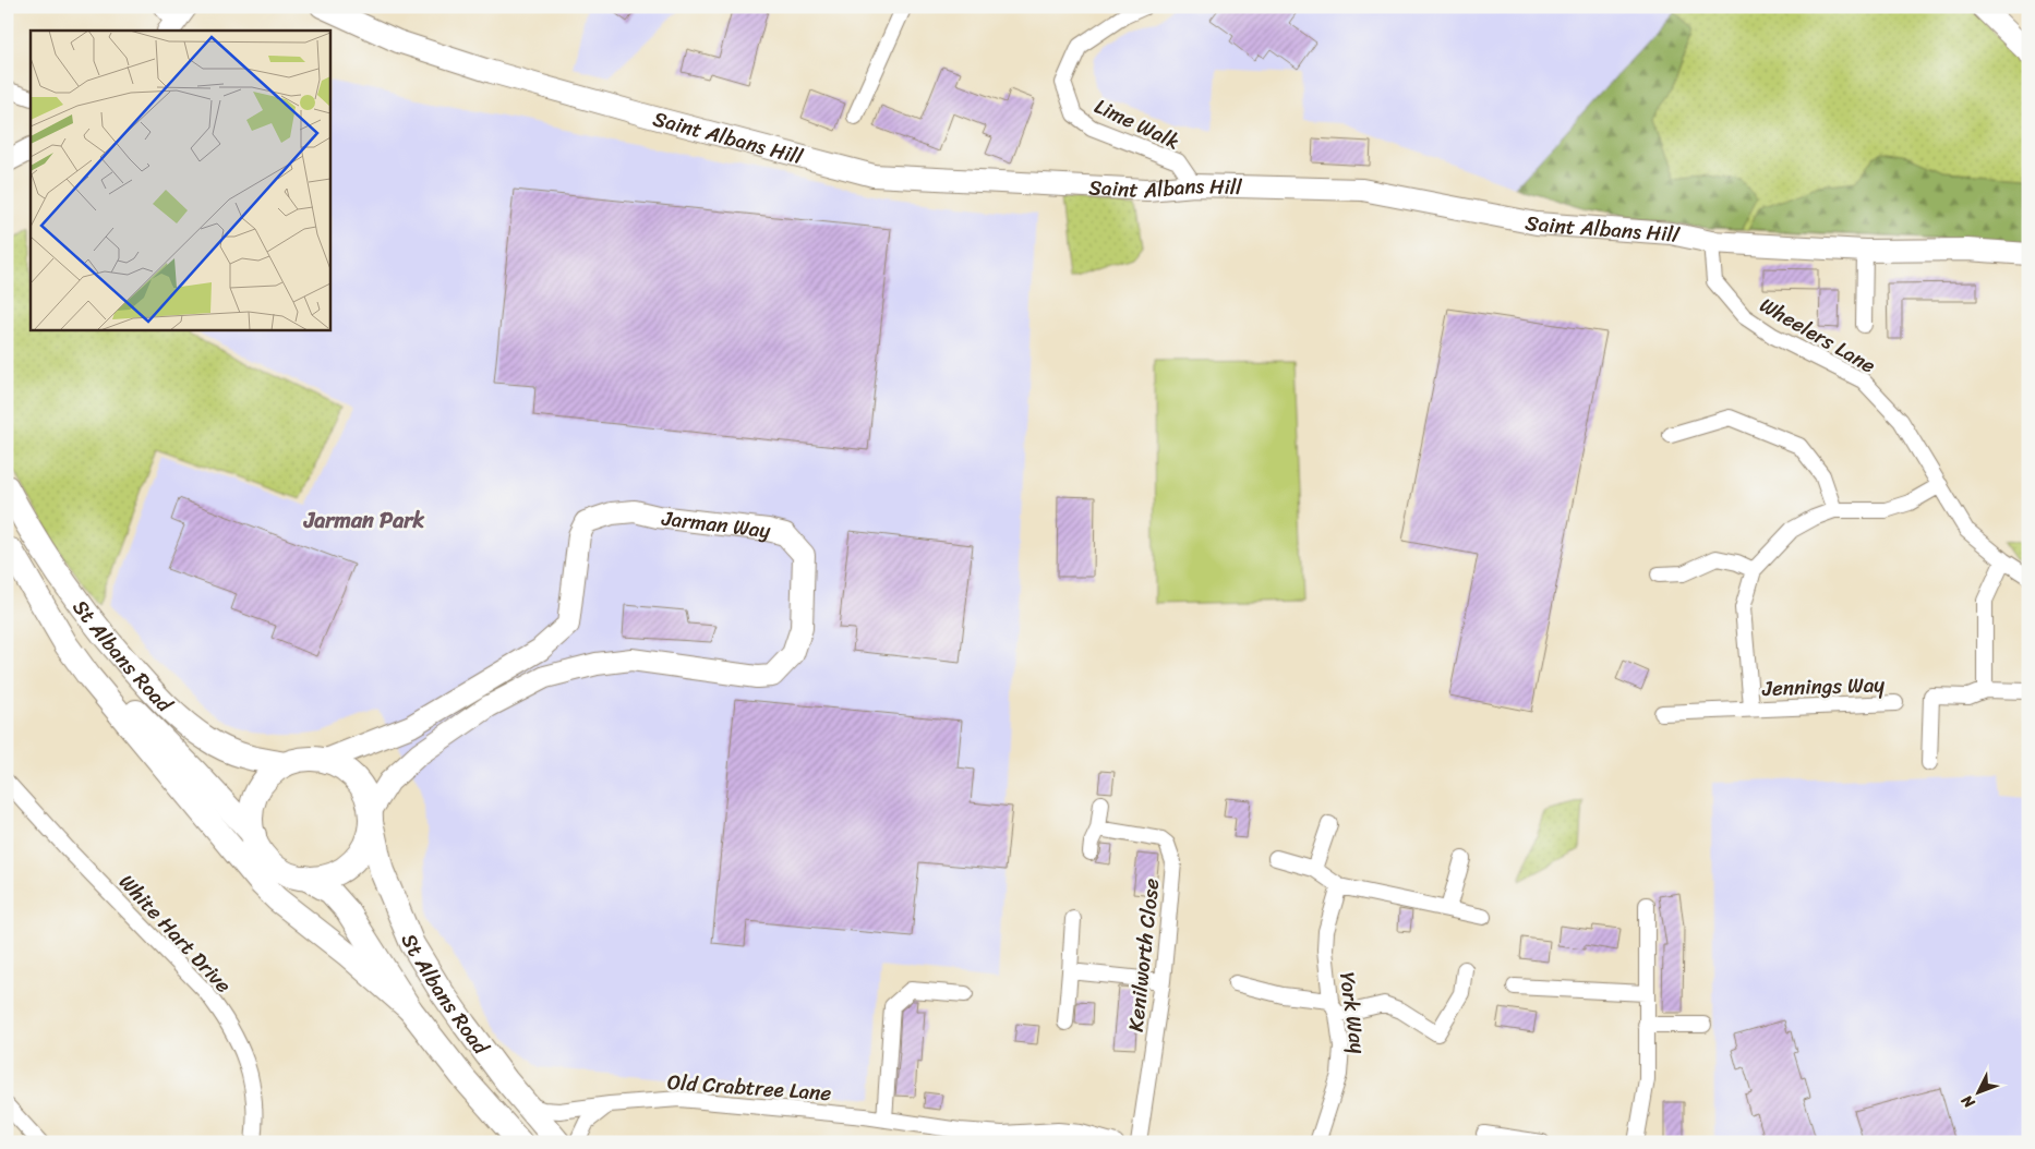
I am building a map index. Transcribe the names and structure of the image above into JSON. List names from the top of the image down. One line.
{"streets":{"main road":["St Albans Road"],"street":["Lime Walk","Saint Albans Hill","Wheelers Lane","Jarman Way","Jennings Way","White Hart Drive","Kenilworth Close","York Way","Old Crabtree Lane"]},"crossings":[["Lime Walk","Saint Albans Hill"],["Saint Albans Hill","Wheelers Lane"],["Wheelers Lane","Jennings Way"],["Jarman Way","St Albans Road"],["St Albans Road","Old Crabtree Lane"]],"districts":["Jarman Park"],"north":"bottom left"}
